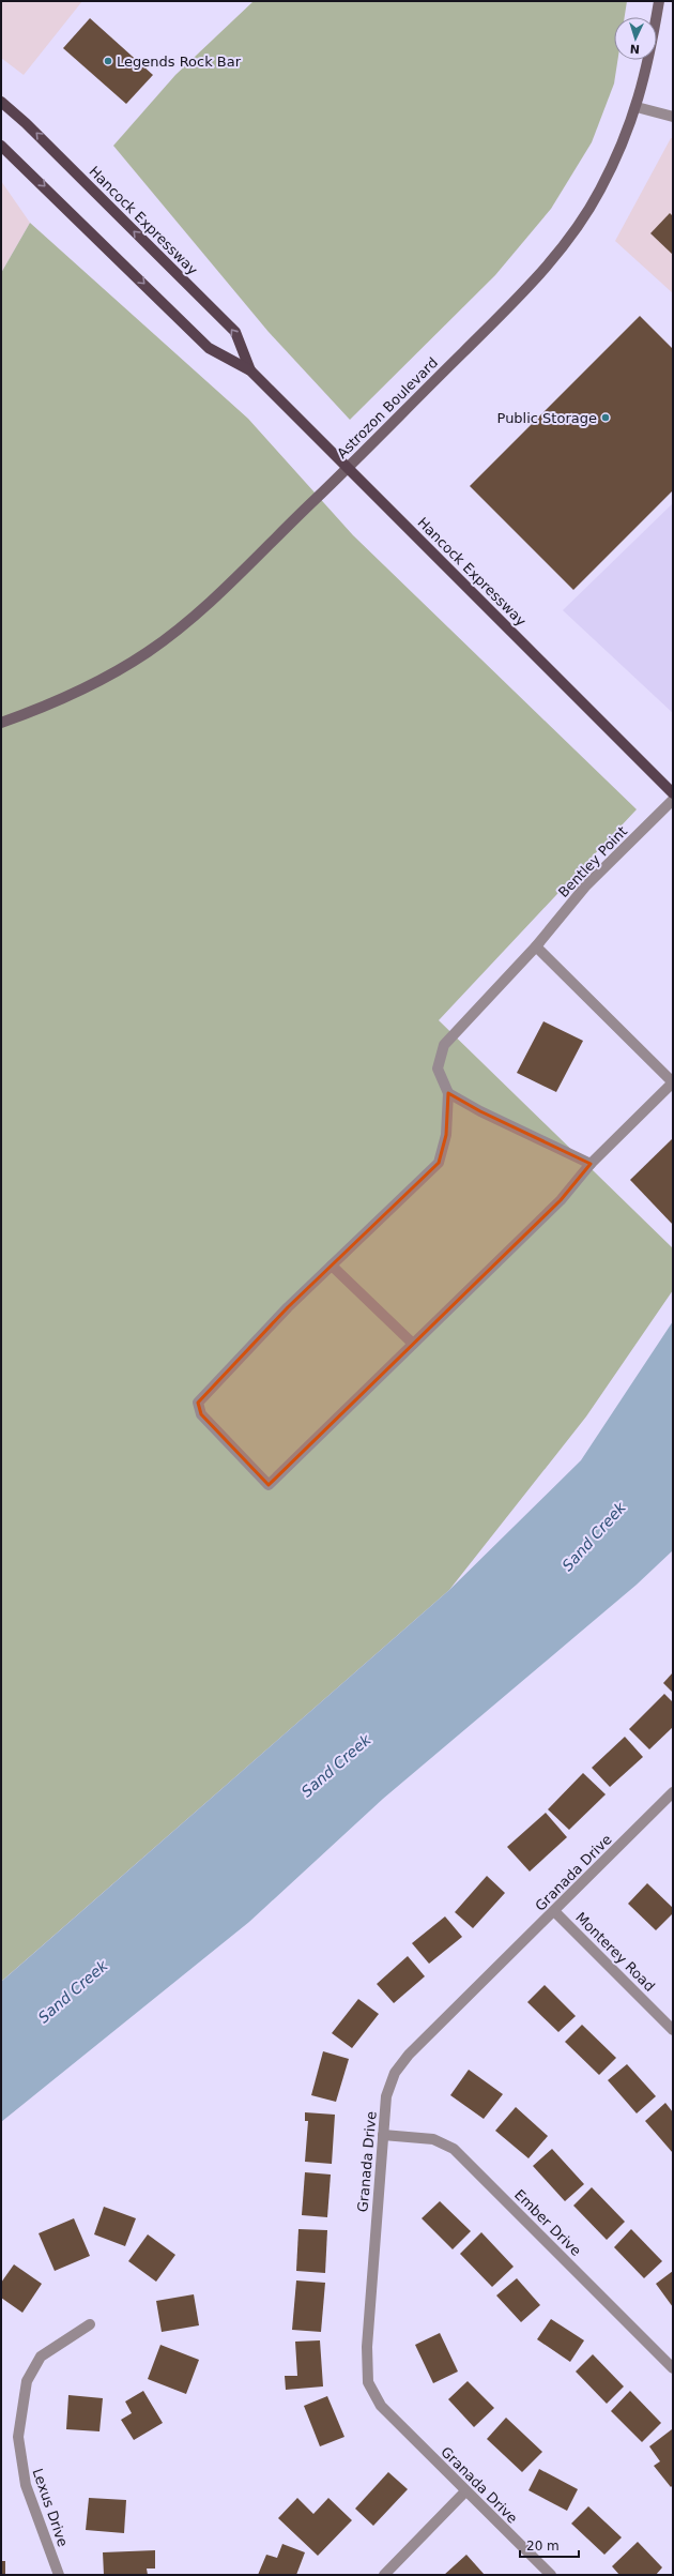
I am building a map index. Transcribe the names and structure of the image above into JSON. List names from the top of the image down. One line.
{"streets":{"main road":["Hancock Expressway","Astrozon Boulevard"],"street":["Bentley Point","Granada Drive","Monterey Road","Ember Drive","Lexus Drive"]},"crossings":[["Hancock Expressway","Astrozon Boulevard"],["Granada Drive","Monterey Road"],["Granada Drive","Ember Drive"]],"water":["Sand Creek"],"places":["Legends Rock Bar","Public Storage"],"scale_bar":"20 m","north":"bottom"}
